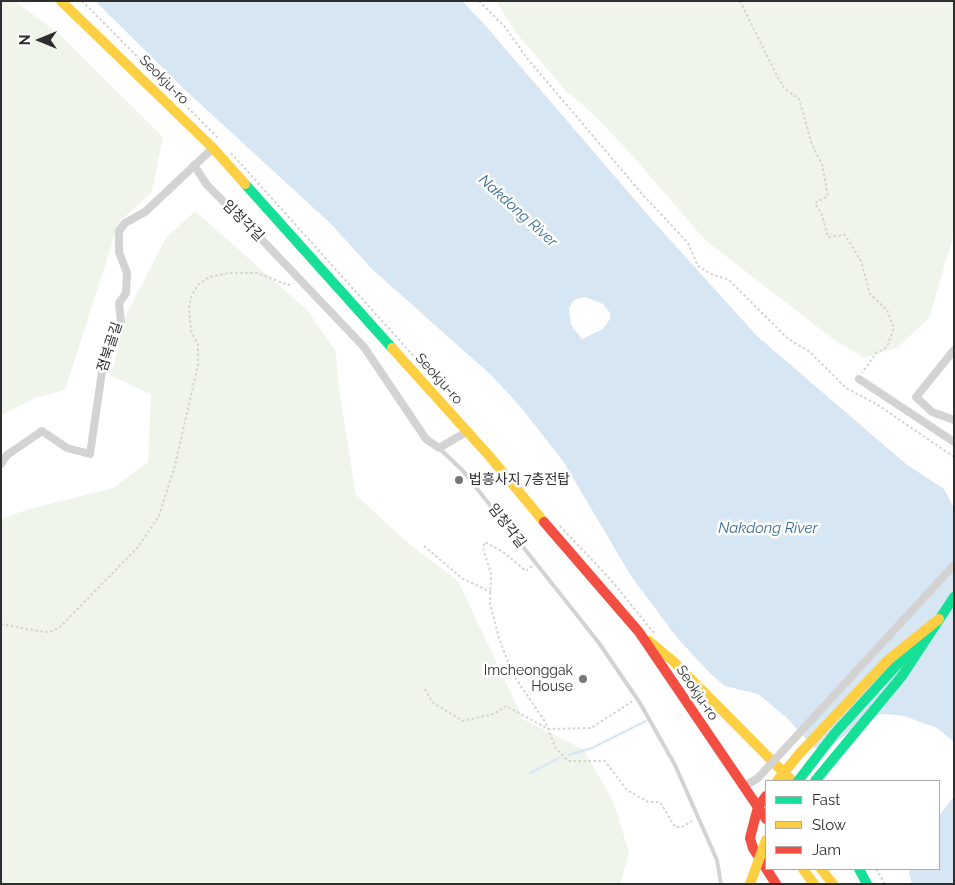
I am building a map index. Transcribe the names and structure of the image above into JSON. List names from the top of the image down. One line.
{"streets":{"street":["Seokju-ro","임청각길","점북골길"]},"crossings":[["Seokju-ro","점북골길"],["임청각길","점북골길"]],"water":["Nakdong River"],"places":["법흥사지 7층전탑","Imcheonggak House"],"legend":["Fast","Slow","Jam"],"north":"left"}
